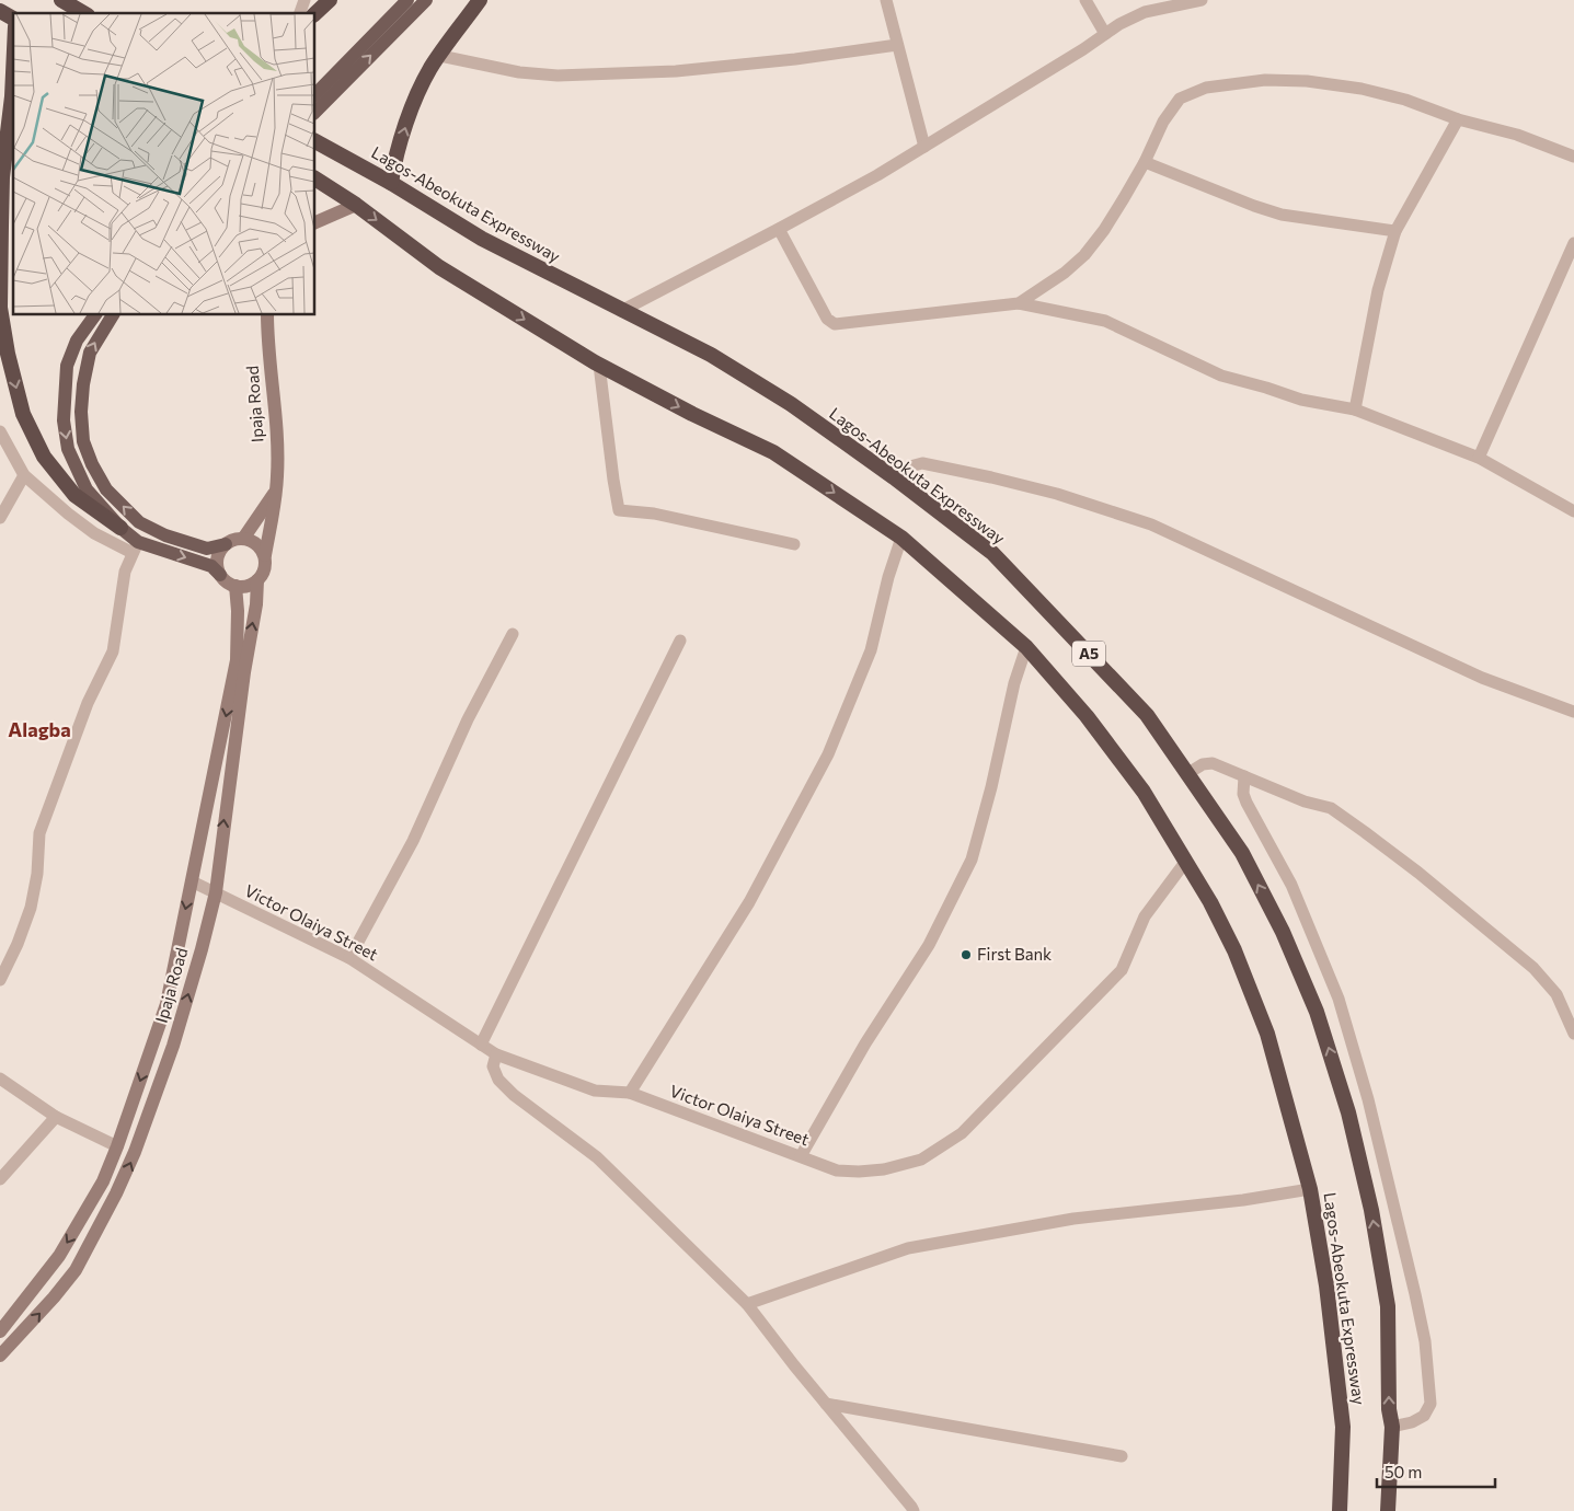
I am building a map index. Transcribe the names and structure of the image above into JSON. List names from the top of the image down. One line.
{"streets":{"highway":["Lagos-Abeokuta Expressway","A5"],"main road":["Ipaja Road"],"street":["Victor Olaiya Street"]},"crossings":[["Lagos-Abeokuta Expressway","Victor Olaiya Street"],["Ipaja Road","Victor Olaiya Street"]],"districts":["Alagba"],"places":["First Bank"],"scale_bar":"50 m"}
